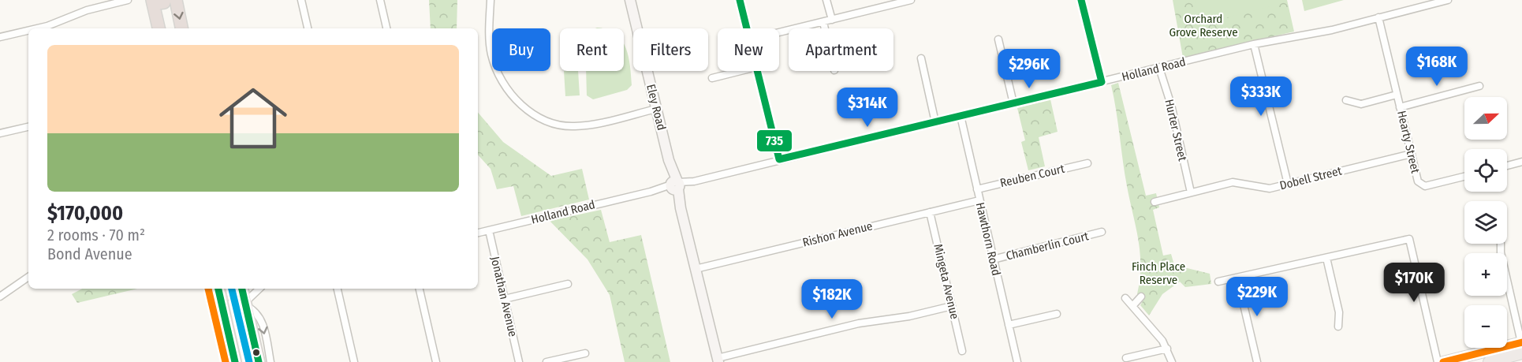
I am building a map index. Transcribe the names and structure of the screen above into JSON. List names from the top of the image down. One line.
{"streets":{"main road":["Eley Road"],"street":["Holland Road","Hurter Street","Hearty Street","Reuben Court","Dobell Street","Rishon Avenue","Hawthorn Road","Chamberlin Court","Mingeta Avenue","Jonathan Avenue"]},"crossings":[["Holland Road","Eley Road"],["Holland Road","Hurter Street"],["Holland Road","Hearty Street"],["Holland Road","Hawthorn Road"],["Holland Road","Jonathan Avenue"],["Eley Road","Rishon Avenue"],["Hurter Street","Dobell Street"],["Hearty Street","Dobell Street"],["Reuben Court","Hawthorn Road"],["Rishon Avenue","Hawthorn Road"],["Rishon Avenue","Mingeta Avenue"],["Hawthorn Road","Chamberlin Court"]],"parks":["Orchard Grove Reserve","Finch Place Reserve"],"lines":["transit line 735"],"north":"right","page":{"chip":["Buy","Rent","Filters","New","Apartment"],"list":[{"name":"$170,000","note":"2 rooms · 70 m² · Bond Avenue"}],"price":["$168K","$296K","$333K","$314K","$170K","$229K","$182K"],"map_buttons":["+","−"]}}
